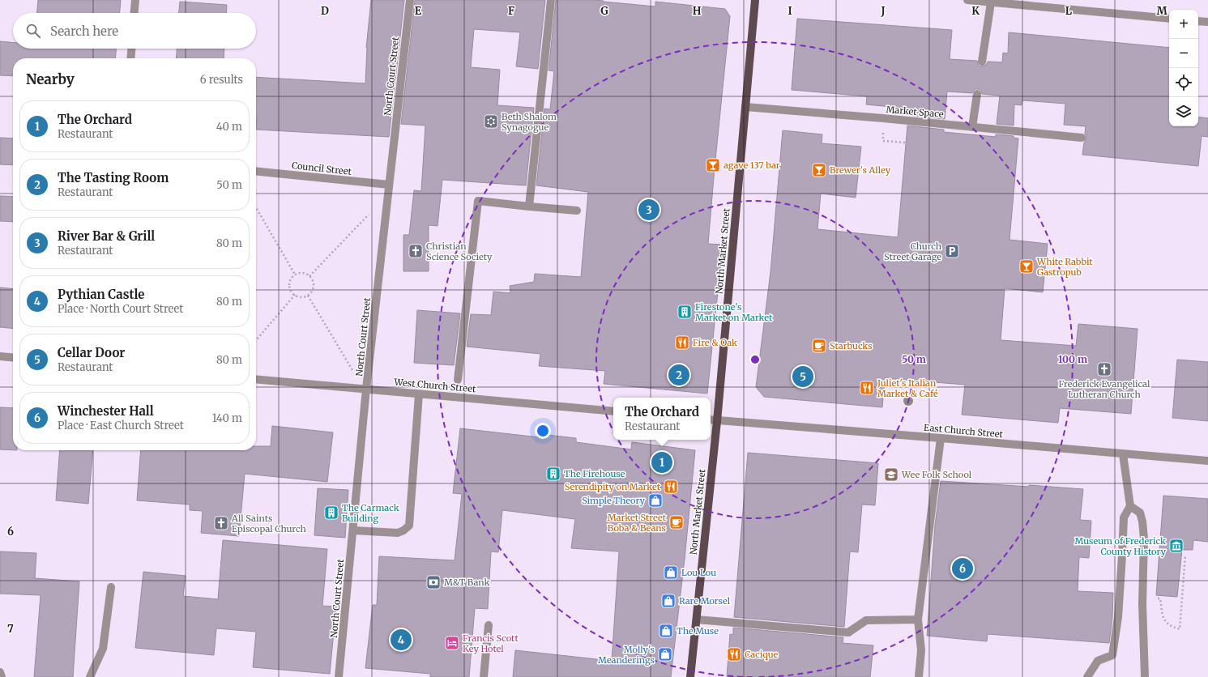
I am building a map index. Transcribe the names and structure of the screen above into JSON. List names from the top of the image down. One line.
{"streets":{"main road":["North Market Street"],"street":["North Court Street","Market Space","Council Street","West Church Street","East Church Street"]},"crossings":[["North Court Street","Council Street"],["North Court Street","West Church Street"],["Market Space","North Market Street"],["North Market Street","East Church Street"]],"places":{"synagogue":["Beth Shalom Synagogue"],"bar":["agave 137 bar","Brewer's Alley","White Rabbit Gastropub"],"church":["Christian Science Society","Frederick Evangelical Lutheran Church","All Saints Episcopal Church"],"parking":["Church Street Garage"],"building":["Firestone's Market on Market","The Firehouse","The Carmack Building"],"restaurant":["Fire & Oak","Juliet's Italian Market & Café","Serendipity on Market","Cacique"],"cafe":["Starbucks","Market Street Boba & Beans"],"school or university":["Wee Folk School"],"shop":["Simple Theory","Lou Lou","Rare Morsel","The Muse","Molly's Meanderings"],"museum":["Museum of Frederick County History"],"bank":["M&T Bank"],"hotel":["Francis Scott Key Hotel"]},"page":{"map_buttons":["+","−"],"search":"Search here","heading":["Nearby","6 results"],"list":[{"mark":"1","name":"The Orchard","note":"Restaurant","value":"40 m"},{"mark":"2","name":"The Tasting Room","note":"Restaurant","value":"50 m"},{"mark":"3","name":"River Bar & Grill","note":"Restaurant","value":"80 m"},{"mark":"4","name":"Pythian Castle","note":"Place · North Court Street","value":"80 m"},{"mark":"5","name":"Cellar Door","note":"Restaurant","value":"80 m"},{"mark":"6","name":"Winchester Hall","note":"Place · East Church Street","value":"140 m"}],"pins":["3","2","5","1","6","4"],"popup":["The Orchard","Restaurant"]},"grid":{"columns":["D","E","F","G","H","I","J","K","L","M"],"rows":["6","7"]},"rings":["50 m","100 m"]}
